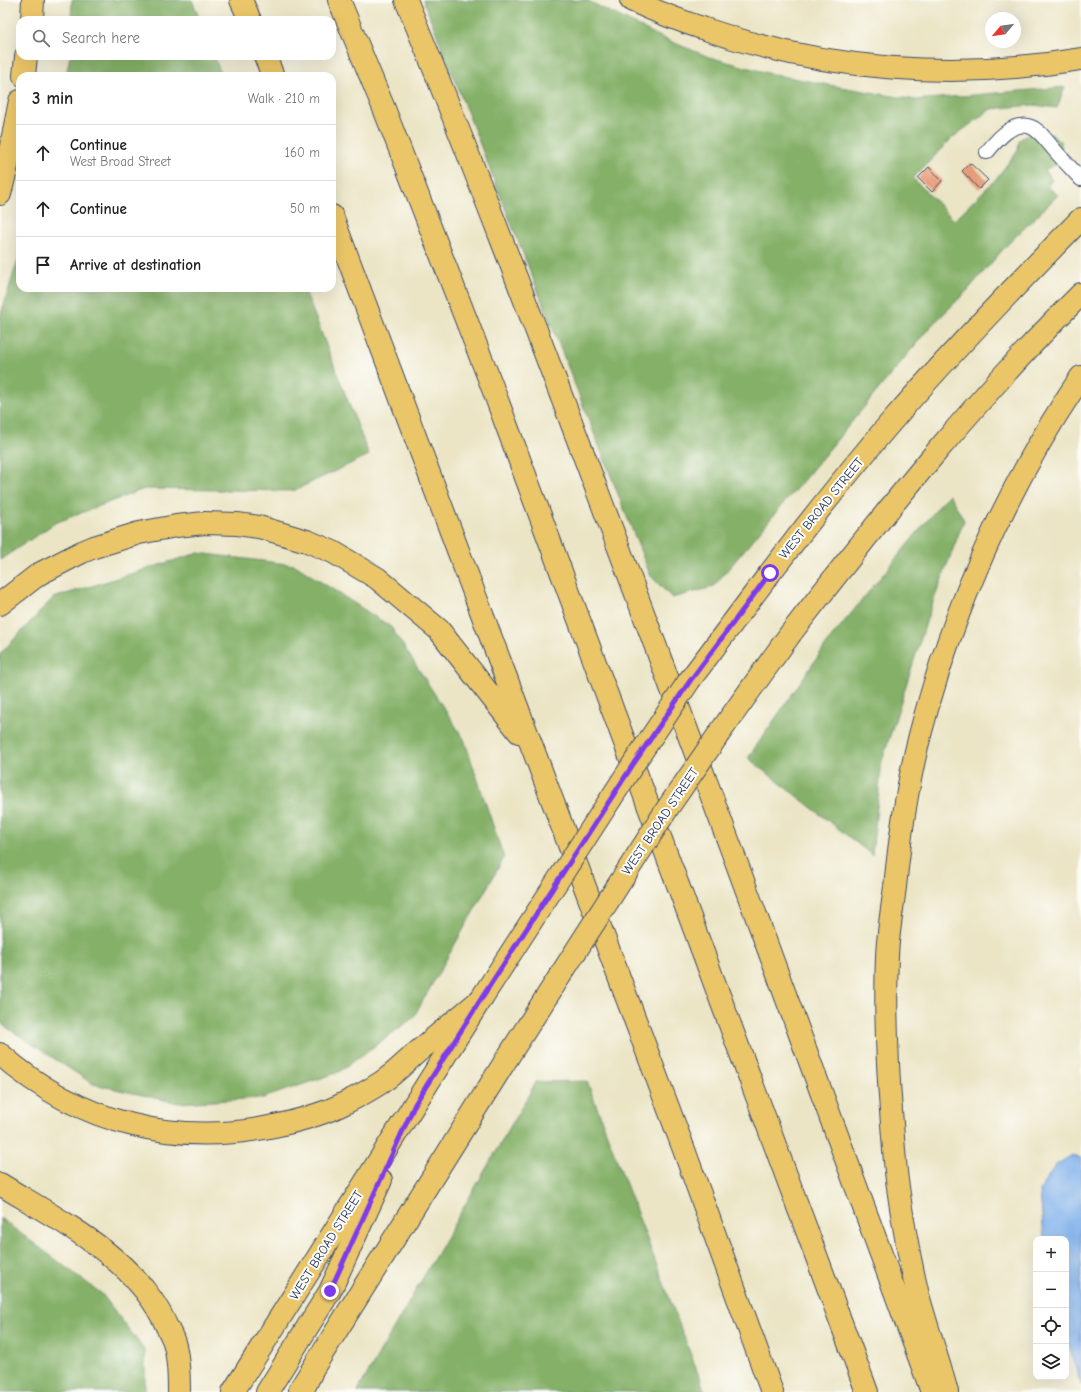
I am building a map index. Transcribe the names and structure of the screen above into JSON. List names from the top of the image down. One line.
{"streets":{"main road":["WEST BROAD STREET"]},"north":"bottom left","page":{"search":"Search here","heading":["3 min","Walk · 210 m"],"list":[["Continue","West Broad Street","160 m"],["Continue","50 m"],"Arrive at destination"],"map_buttons":["+","−"]}}
